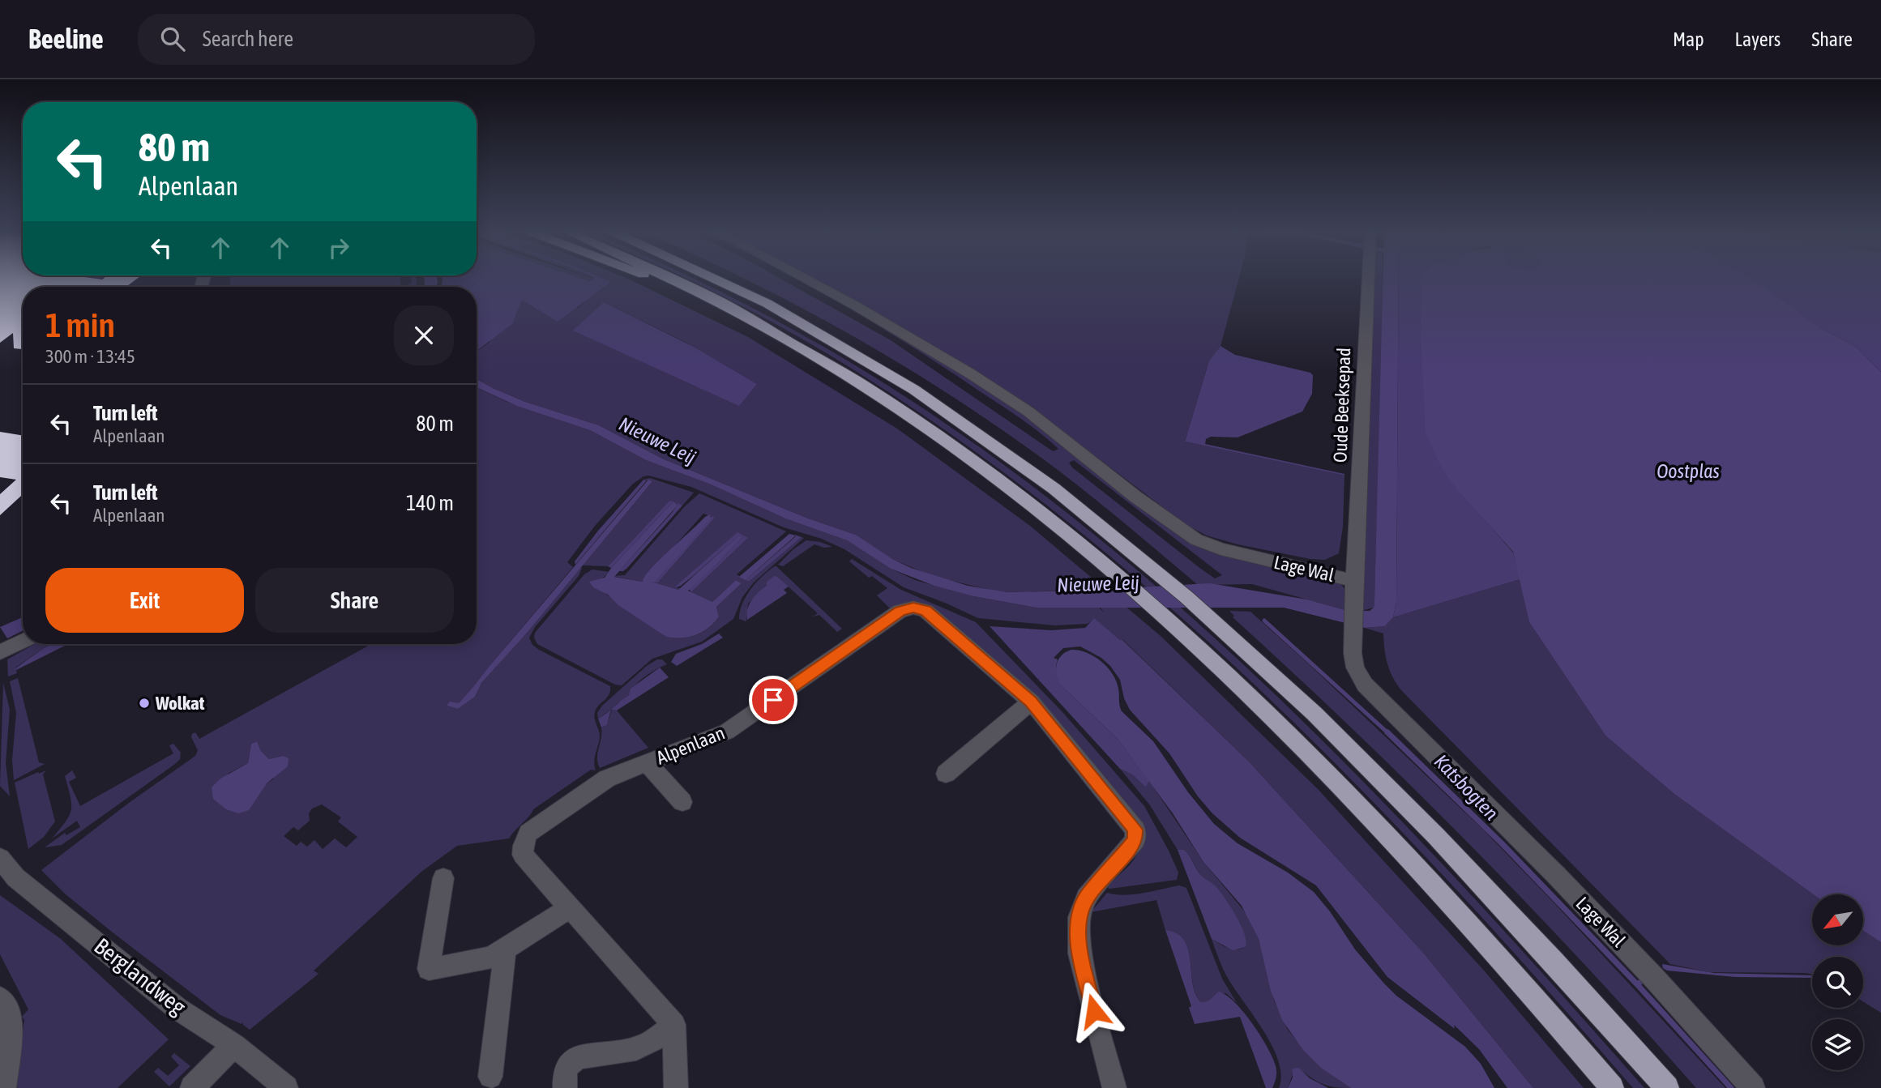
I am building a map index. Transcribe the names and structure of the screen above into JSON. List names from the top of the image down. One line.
{"streets":{"street":["Oude Beeksepad","Lage Wal","Alpenlaan","Berglandweg"]},"crossings":[["Oude Beeksepad","Lage Wal"]],"water":["Nieuwe Leij","Oostplas","Katsbogten"],"places":["Wolkat"],"north":"bottom left","page":{"header":"Beeline","search":"Search here","nav":["Map","Layers","Share"],"turn":["80 m","Alpenlaan"],"heading":["1 min","300 m · 13:45"],"list":[{"name":"Turn left","note":"Alpenlaan","value":"80 m"},{"name":"Turn left","note":"Alpenlaan","value":"140 m"}],"buttons":["Exit","Share"]}}
